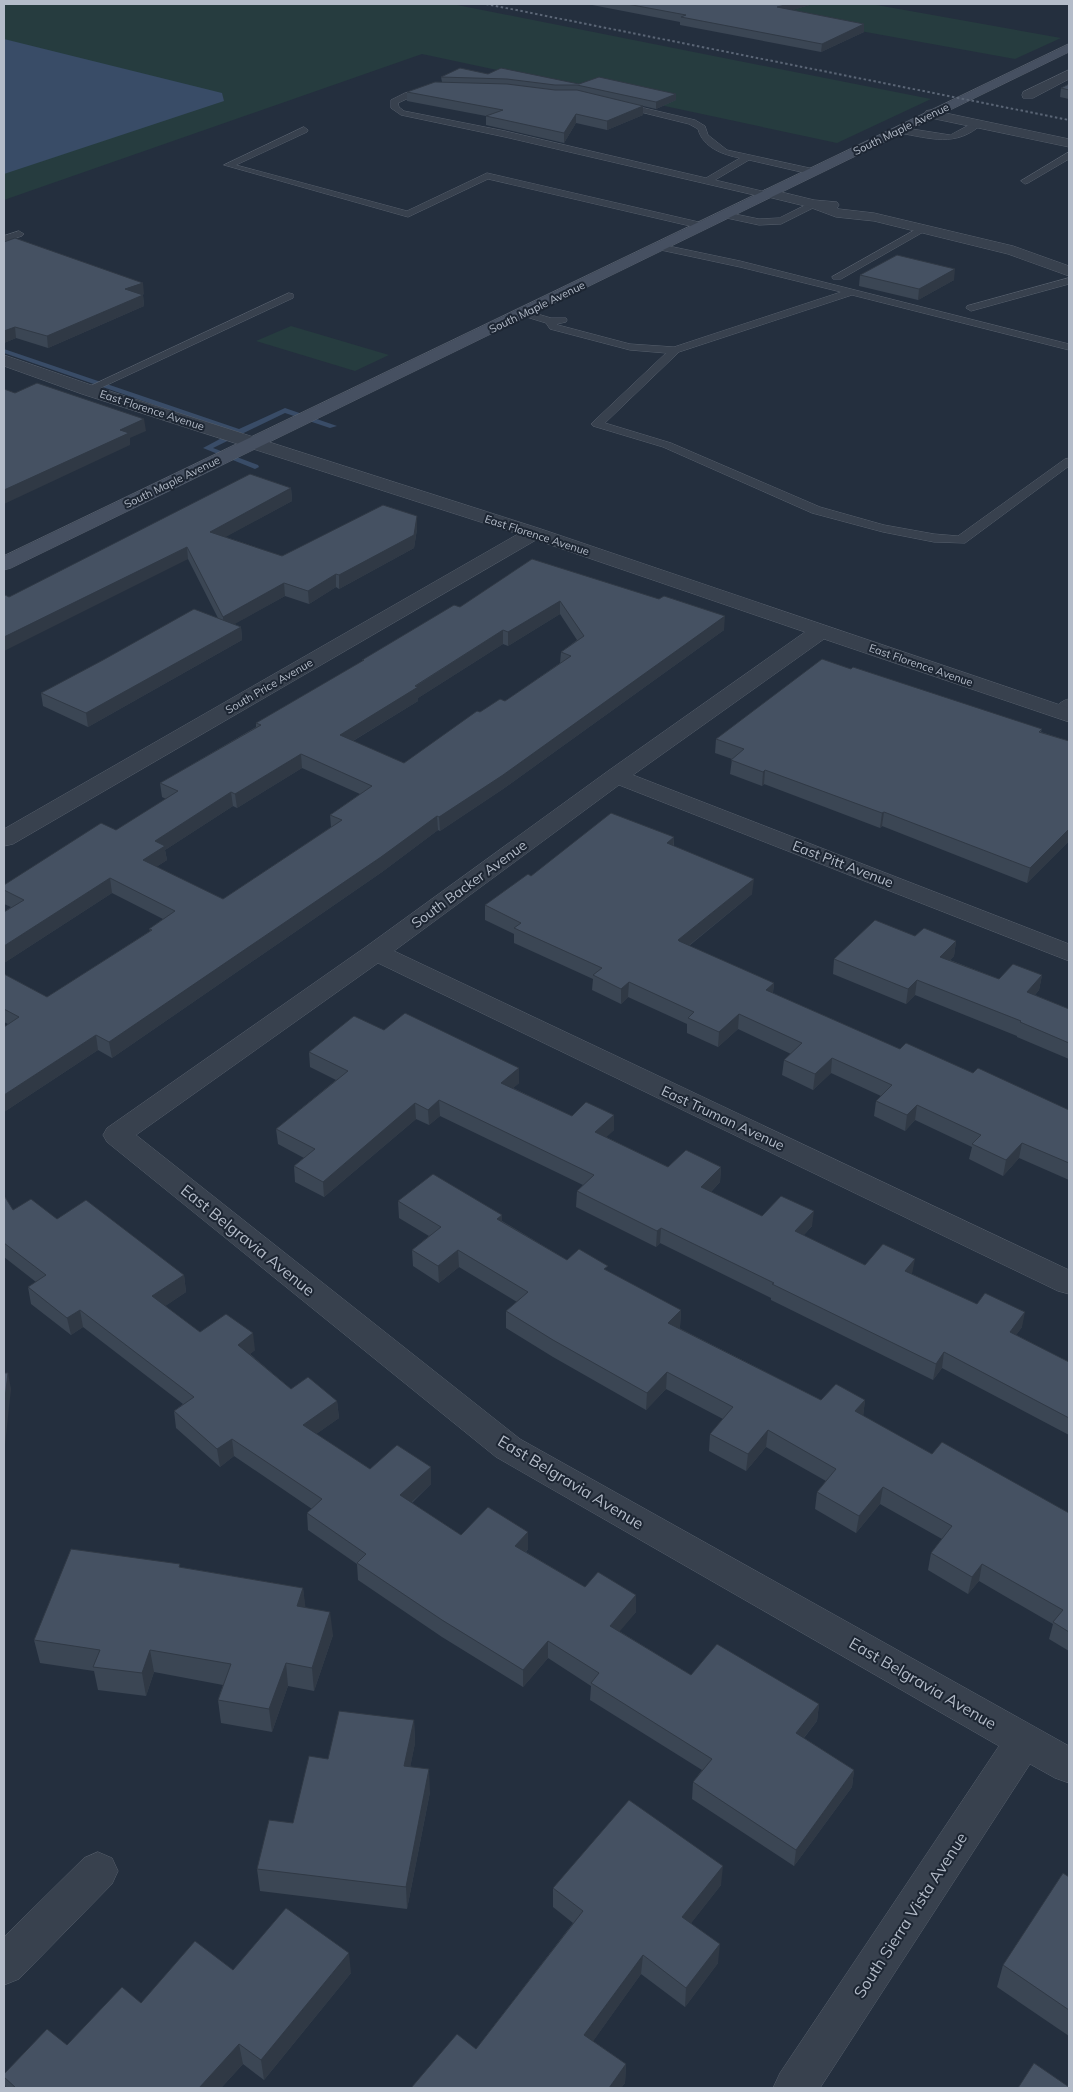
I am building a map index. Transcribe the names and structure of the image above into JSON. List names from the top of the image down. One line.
{"streets":{"main road":["South Maple Avenue"],"street":["East Florence Avenue","South Price Avenue","East Pitt Avenue","South Backer Avenue","East Truman Avenue","East Belgravia Avenue","South Sierra Vista Avenue"]},"crossings":[["South Maple Avenue","East Florence Avenue"],["East Florence Avenue","South Price Avenue"],["East Florence Avenue","South Backer Avenue"],["East Pitt Avenue","South Backer Avenue"],["South Backer Avenue","East Truman Avenue"],["South Backer Avenue","East Belgravia Avenue"],["East Belgravia Avenue","South Sierra Vista Avenue"]]}
